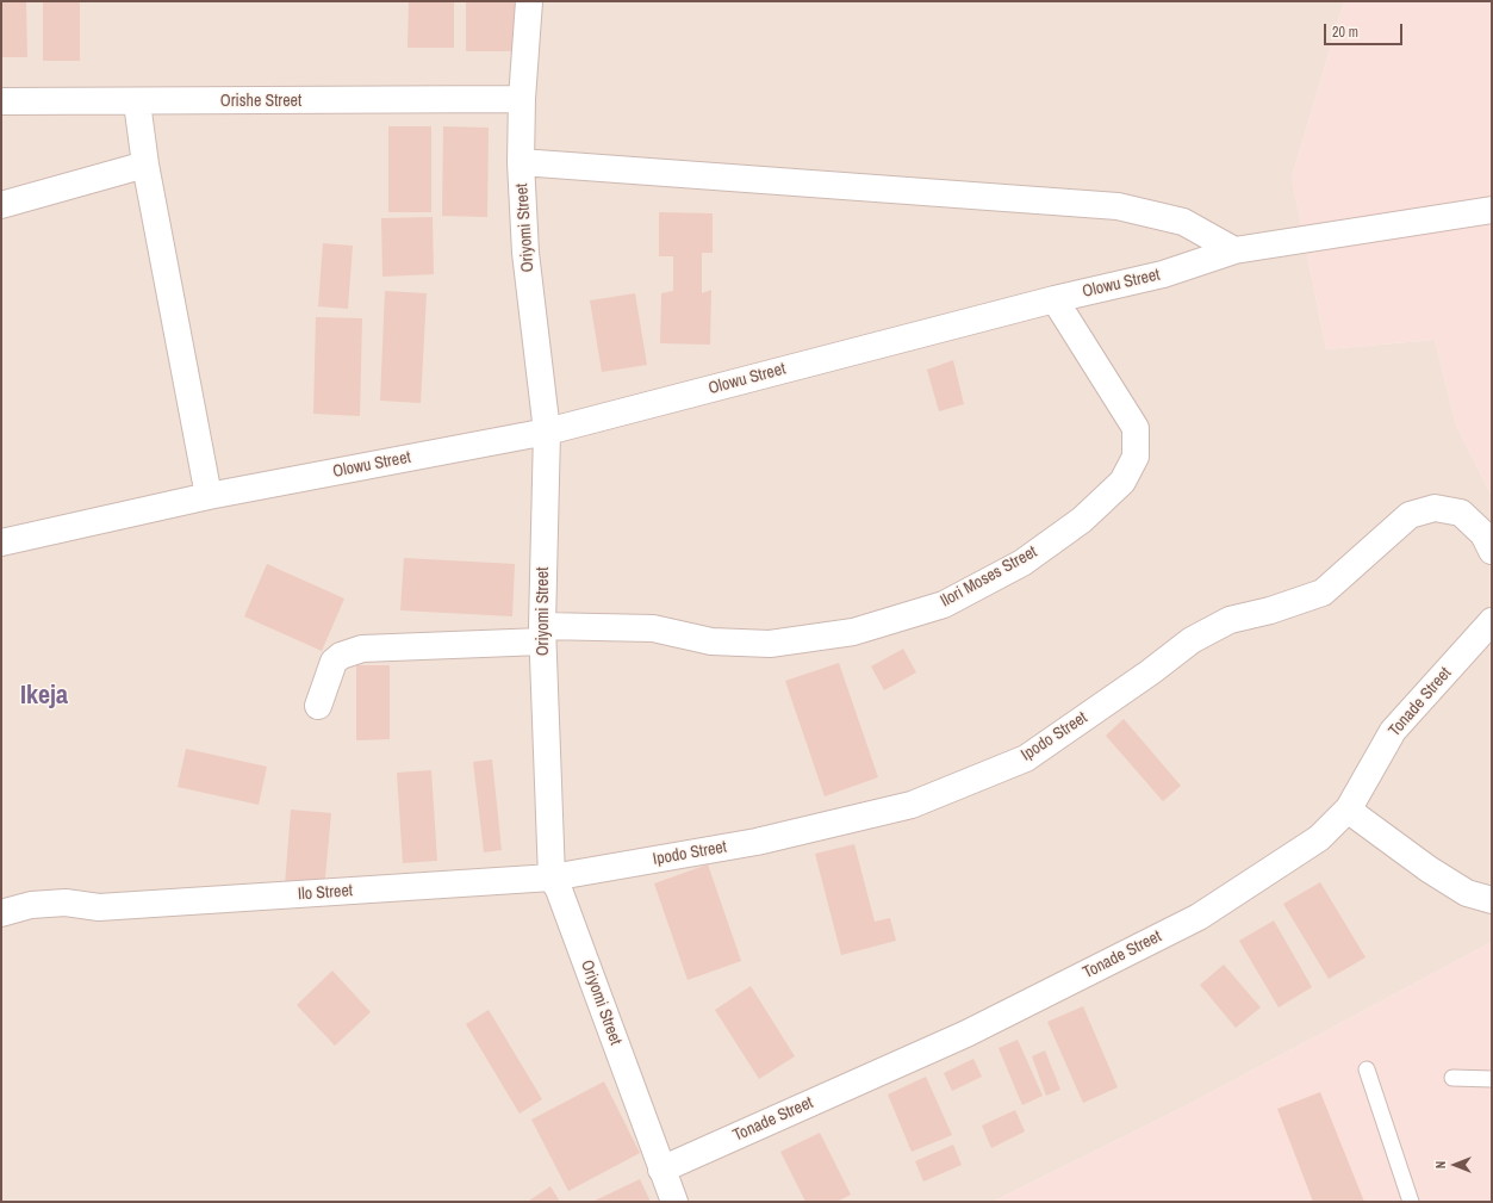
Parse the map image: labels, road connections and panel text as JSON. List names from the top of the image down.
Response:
{
  "streets": {
    "street": [
      "Orishe Street",
      "Oriyomi Street",
      "Olowu Street",
      "Ilori Moses Street",
      "Tonade Street",
      "Ipodo Street",
      "Ilo Street"
    ]
  },
  "crossings": [
    ["Orishe Street", "Oriyomi Street"],
    ["Oriyomi Street", "Olowu Street"],
    ["Oriyomi Street", "Ilori Moses Street"],
    ["Oriyomi Street", "Tonade Street"],
    ["Oriyomi Street", "Ipodo Street"],
    ["Oriyomi Street", "Ilo Street"],
    ["Olowu Street", "Ilori Moses Street"],
    ["Ipodo Street", "Ilo Street"]
  ],
  "districts": ["Ikeja"],
  "scale_bar": "20 m",
  "north": "left"
}
